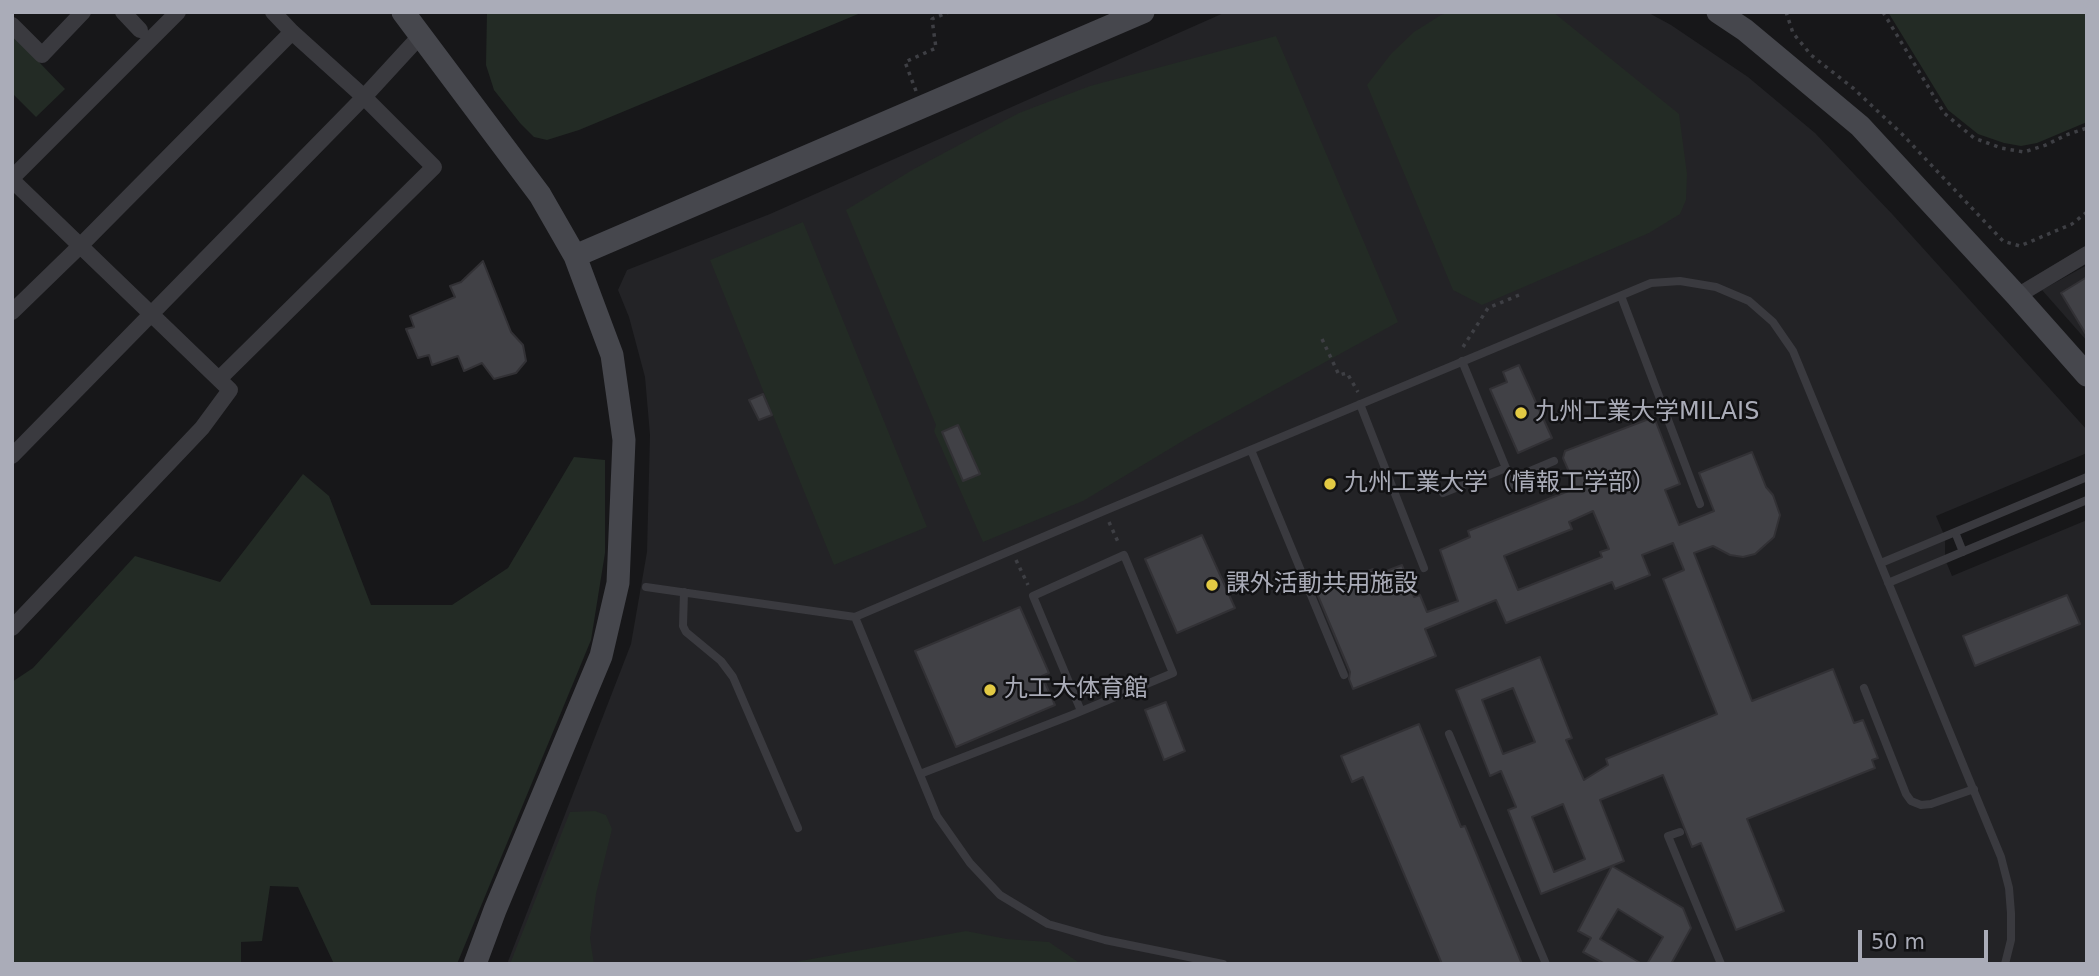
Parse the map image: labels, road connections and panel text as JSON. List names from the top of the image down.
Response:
{
  "places": [
    "九州工業大学MILAIS",
    "九州工業大学（情報工学部）",
    "課外活動共用施設",
    "九工大体育館"
  ],
  "scale_bar": "50 m"
}
